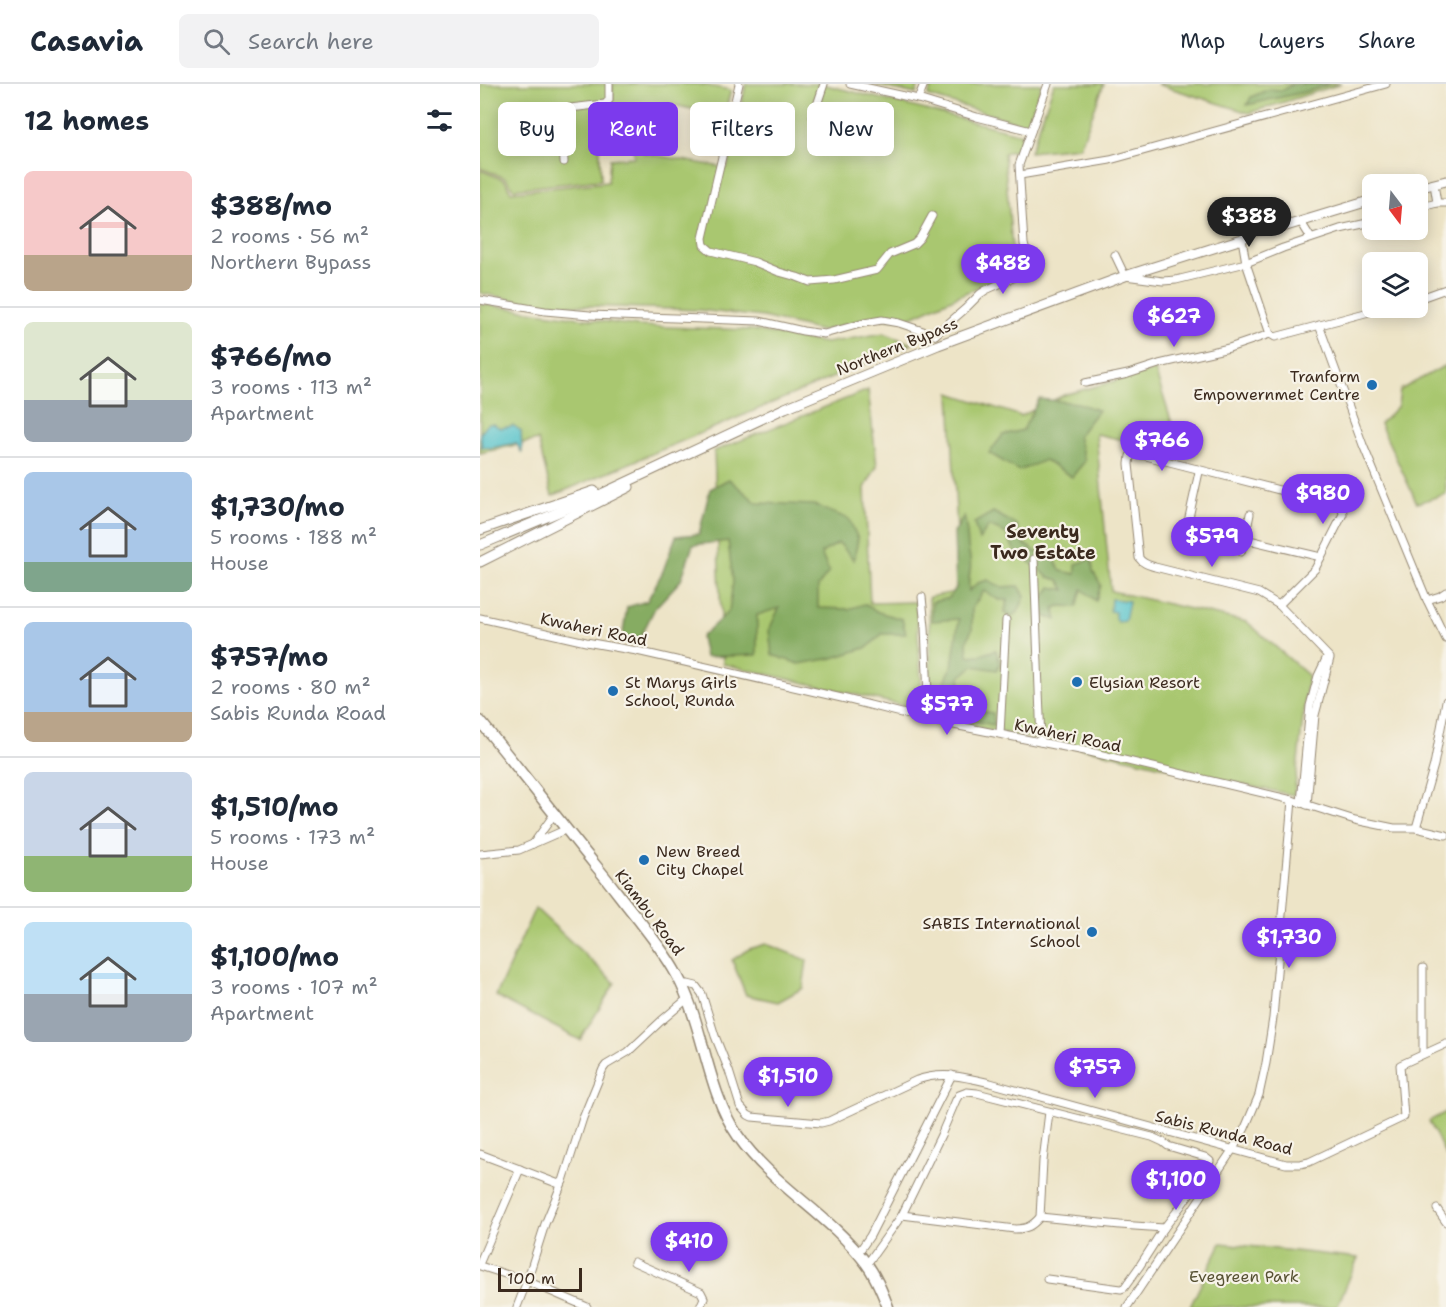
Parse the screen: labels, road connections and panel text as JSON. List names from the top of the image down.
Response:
{
  "streets": {
    "highway": ["Kiambu Road"],
    "main road": ["Northern Bypass"],
    "street": ["Kwaheri Road", "Sabis Runda Road"]
  },
  "crossings": [
    ["Kiambu Road", "Sabis Runda Road"]
  ],
  "districts": ["Seventy Two Estate"],
  "parks": ["Evegreen Park"],
  "places": [
    "Tranform Empowernmet Centre",
    "Elysian Resort",
    "St Marys Girls School, Runda",
    "New Breed City Chapel",
    "SABIS International School"
  ],
  "scale_bar": "100 m",
  "north": "bottom",
  "page": {
    "header": "Casavia",
    "search": "Search here",
    "nav": ["Map", "Layers", "Share"],
    "heading": "12 homes",
    "chip": [
      "Buy",
      "Rent",
      "Filters",
      "New"
    ],
    "list": [
      {
        "name": "$388/mo",
        "note": "2 rooms · 56 m² · Northern Bypass"
      },
      {
        "name": "$766/mo",
        "note": "3 rooms · 113 m² · Apartment"
      },
      {
        "name": "$1,730/mo",
        "note": "5 rooms · 188 m² · House"
      },
      {
        "name": "$757/mo",
        "note": "2 rooms · 80 m² · Sabis Runda Road"
      },
      {
        "name": "$1,510/mo",
        "note": "5 rooms · 173 m² · House"
      },
      {
        "name": "$1,100/mo",
        "note": "3 rooms · 107 m² · Apartment"
      }
    ],
    "price": [
      "$388",
      "$488",
      "$627",
      "$766",
      "$980",
      "$579",
      "$577",
      "$1,730",
      "$757",
      "$1,510",
      "$1,100",
      "$410"
    ],
    "scale": "100 m"
  }
}
